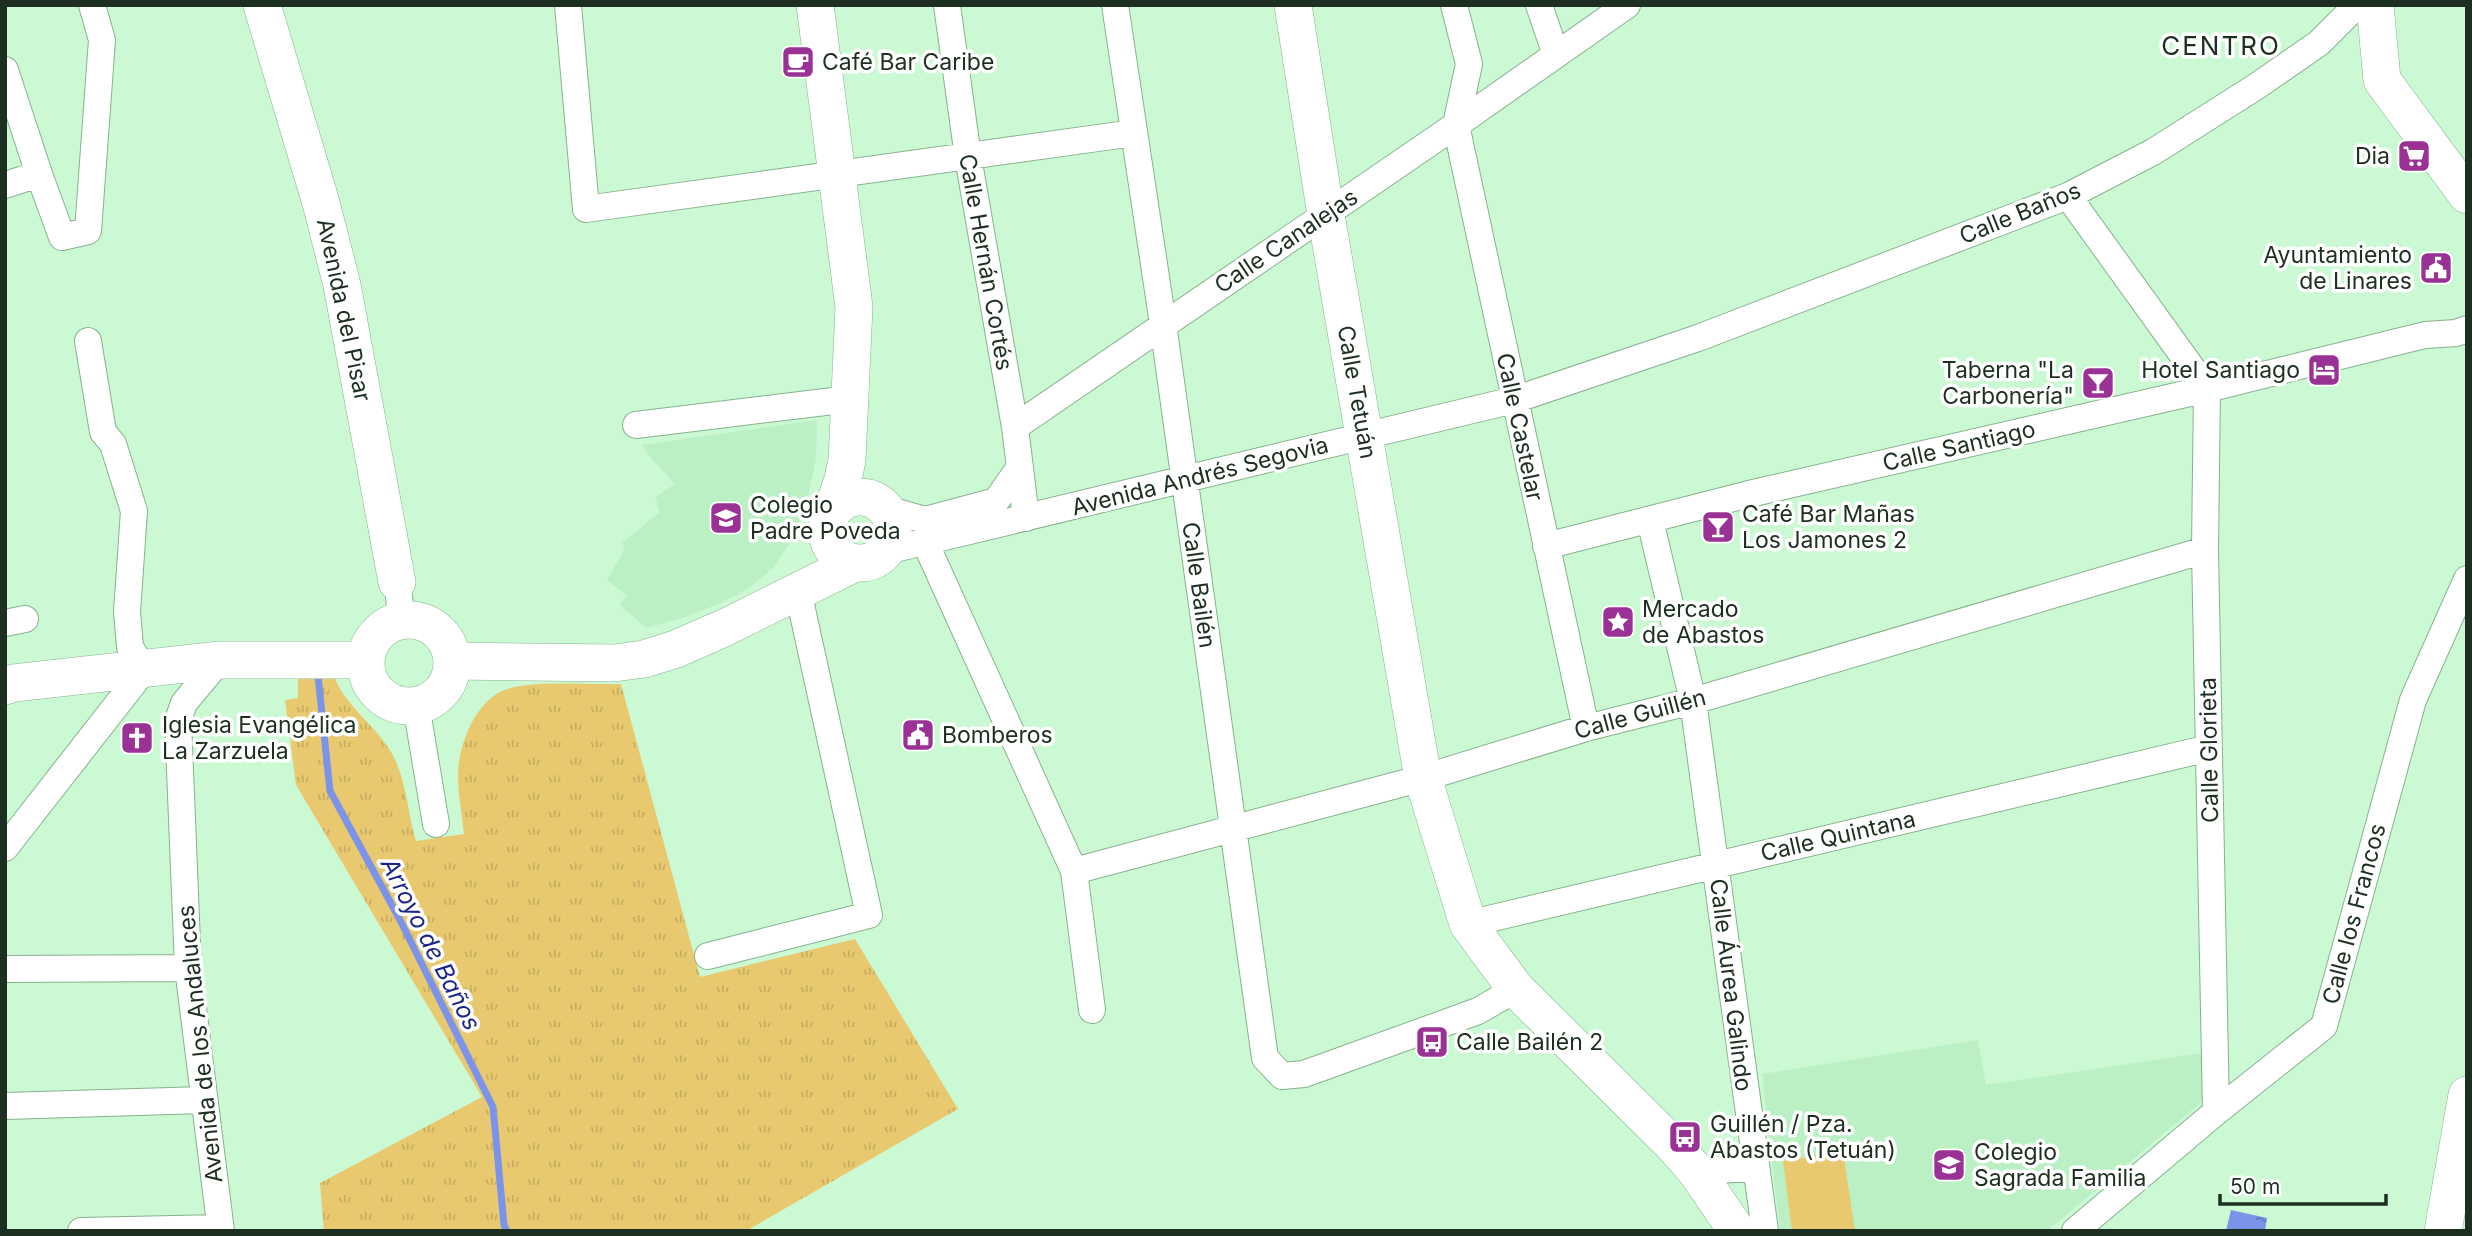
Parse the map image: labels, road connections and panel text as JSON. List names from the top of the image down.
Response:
{
  "streets": {
    "street": [
      "Calle Baños",
      "Calle Canalejas",
      "Calle Hernán Cortés",
      "Avenida del Pisar",
      "Calle Tetuán",
      "Calle Castelar",
      "Calle Santiago",
      "Avenida Andrés Segovia",
      "Calle Bailén",
      "Calle Guillén",
      "Calle Glorieta",
      "Calle Quintana",
      "Calle los Francos",
      "Calle Áurea Galindo",
      "Avenida de los Andaluces"
    ]
  },
  "crossings": [
    ["Calle Baños", "Calle Castelar"],
    ["Calle Baños", "Avenida Andrés Segovia"],
    ["Calle Canalejas", "Calle Hernán Cortés"],
    ["Calle Canalejas", "Calle Tetuán"],
    ["Calle Canalejas", "Calle Castelar"],
    ["Calle Canalejas", "Calle Bailén"],
    ["Calle Hernán Cortés", "Avenida Andrés Segovia"],
    ["Avenida del Pisar", "Avenida Andrés Segovia"],
    ["Calle Tetuán", "Avenida Andrés Segovia"],
    ["Calle Tetuán", "Calle Bailén"],
    ["Calle Tetuán", "Calle Guillén"],
    ["Calle Tetuán", "Calle Quintana"],
    ["Calle Castelar", "Calle Santiago"],
    ["Calle Castelar", "Avenida Andrés Segovia"],
    ["Calle Castelar", "Calle Guillén"],
    ["Calle Santiago", "Calle Glorieta"],
    ["Calle Santiago", "Calle Áurea Galindo"],
    ["Avenida Andrés Segovia", "Calle Bailén"],
    ["Calle Bailén", "Calle Guillén"],
    ["Calle Guillén", "Calle Glorieta"],
    ["Calle Guillén", "Calle Áurea Galindo"],
    ["Calle Glorieta", "Calle Quintana"],
    ["Calle Glorieta", "Calle los Francos"],
    ["Calle Quintana", "Calle Áurea Galindo"]
  ],
  "districts": ["CENTRO"],
  "water": ["Arroyo de Baños"],
  "places": {
    "cafe": ["Café Bar Caribe"],
    "supermarket": ["Dia"],
    "public building": ["Ayuntamiento de Linares", "Bomberos"],
    "hotel": ["Hotel Santiago"],
    "bar": ["Taberna \"La Carbonería\"", "Café Bar Mañas Los Jamones 2"],
    "school or university": ["Colegio Padre Poveda", "Colegio Sagrada Familia"],
    "place": ["Mercado de Abastos"],
    "church": ["Iglesia Evangélica La Zarzuela"],
    "bus stop": ["Calle Bailén 2", "Guillén / Pza. Abastos (Tetuán)"]
  },
  "scale_bar": "50 m"
}
